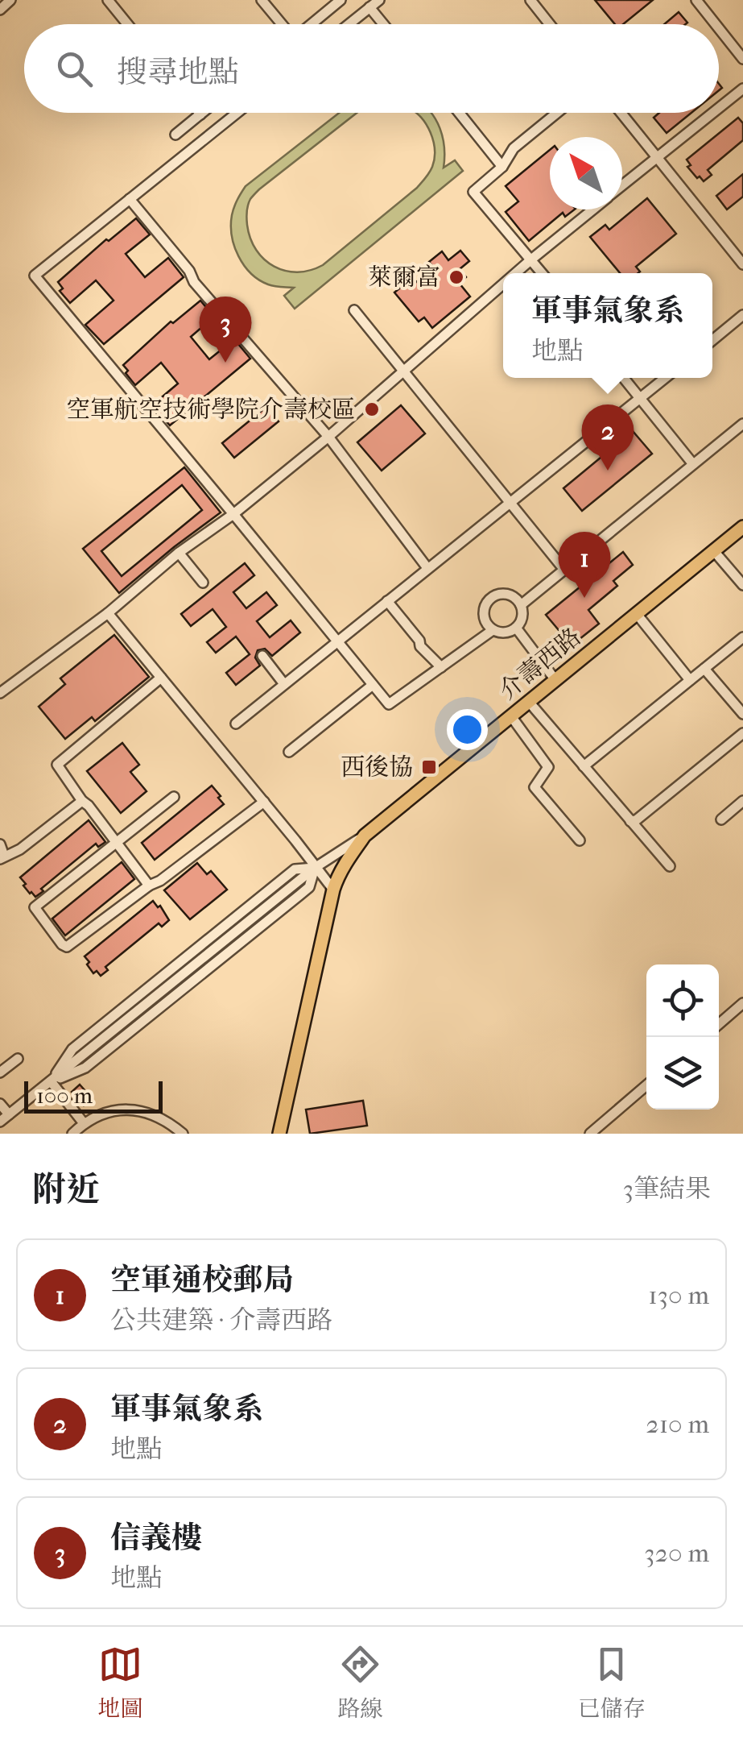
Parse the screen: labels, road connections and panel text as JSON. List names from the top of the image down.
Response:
{
  "streets": {
    "main road": ["介壽西路"]
  },
  "places": {
    "other": ["萊爾富", "空軍航空技術學院介壽校區"],
    "transit": ["西後協"]
  },
  "scale_bar": "100 m",
  "north": "top left",
  "page": {
    "search": "搜尋地點",
    "popup": ["軍事氣象系", "地點"],
    "pins": ["3", "2", "1"],
    "scale": "100 m",
    "heading": ["附近", "3筆結果"],
    "list": [
      {
        "mark": "1",
        "name": "空軍通校郵局",
        "note": "公共建築 · 介壽西路",
        "value": "130 m"
      },
      {
        "mark": "2",
        "name": "軍事氣象系",
        "note": "地點",
        "value": "210 m"
      },
      {
        "mark": "3",
        "name": "信義樓",
        "note": "地點",
        "value": "320 m"
      }
    ],
    "nav": ["地圖", "路線", "已儲存"]
  }
}
